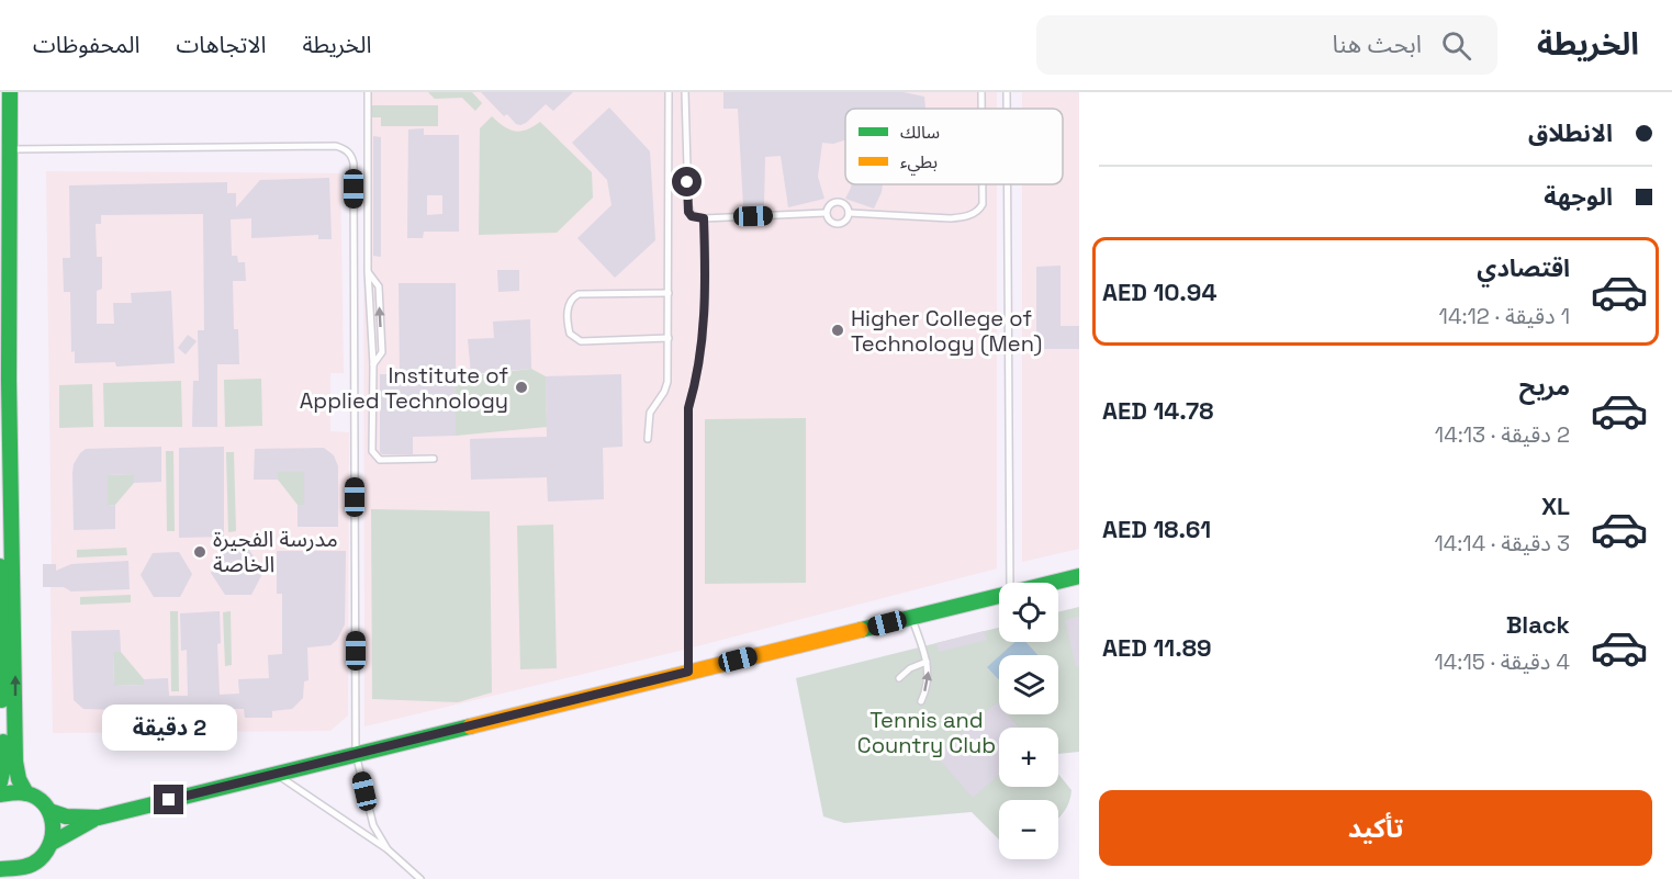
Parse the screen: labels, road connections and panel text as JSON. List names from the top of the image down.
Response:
{
  "parks": ["Tennis and Country Club"],
  "places": ["Higher College of Technology (Men)", "Institute of Applied Technology", "مدرسة الفجيرة الخاصة"],
  "legend": ["سالك", "بطيء"],
  "page": {
    "header": "الخريطة",
    "search": "ابحث هنا",
    "nav": ["الخريطة", "الاتجاهات", "المحفوظات"],
    "banner": ["الانطلاق", "الوجهة"],
    "list": [
      {
        "name": "اقتصادي",
        "note": "1 دقيقة · 14:12",
        "value": "AED 10.94"
      },
      {
        "name": "مريح",
        "note": "2 دقيقة · 14:13",
        "value": "AED 14.78"
      },
      {
        "name": "XL",
        "note": "3 دقيقة · 14:14",
        "value": "AED 18.61"
      },
      {
        "name": "Black",
        "note": "4 دقيقة · 14:15",
        "value": "AED 11.89"
      }
    ],
    "map_buttons": ["+", "−"],
    "bubble": "2 دقيقة",
    "buttons": "تأكيد"
  }
}
